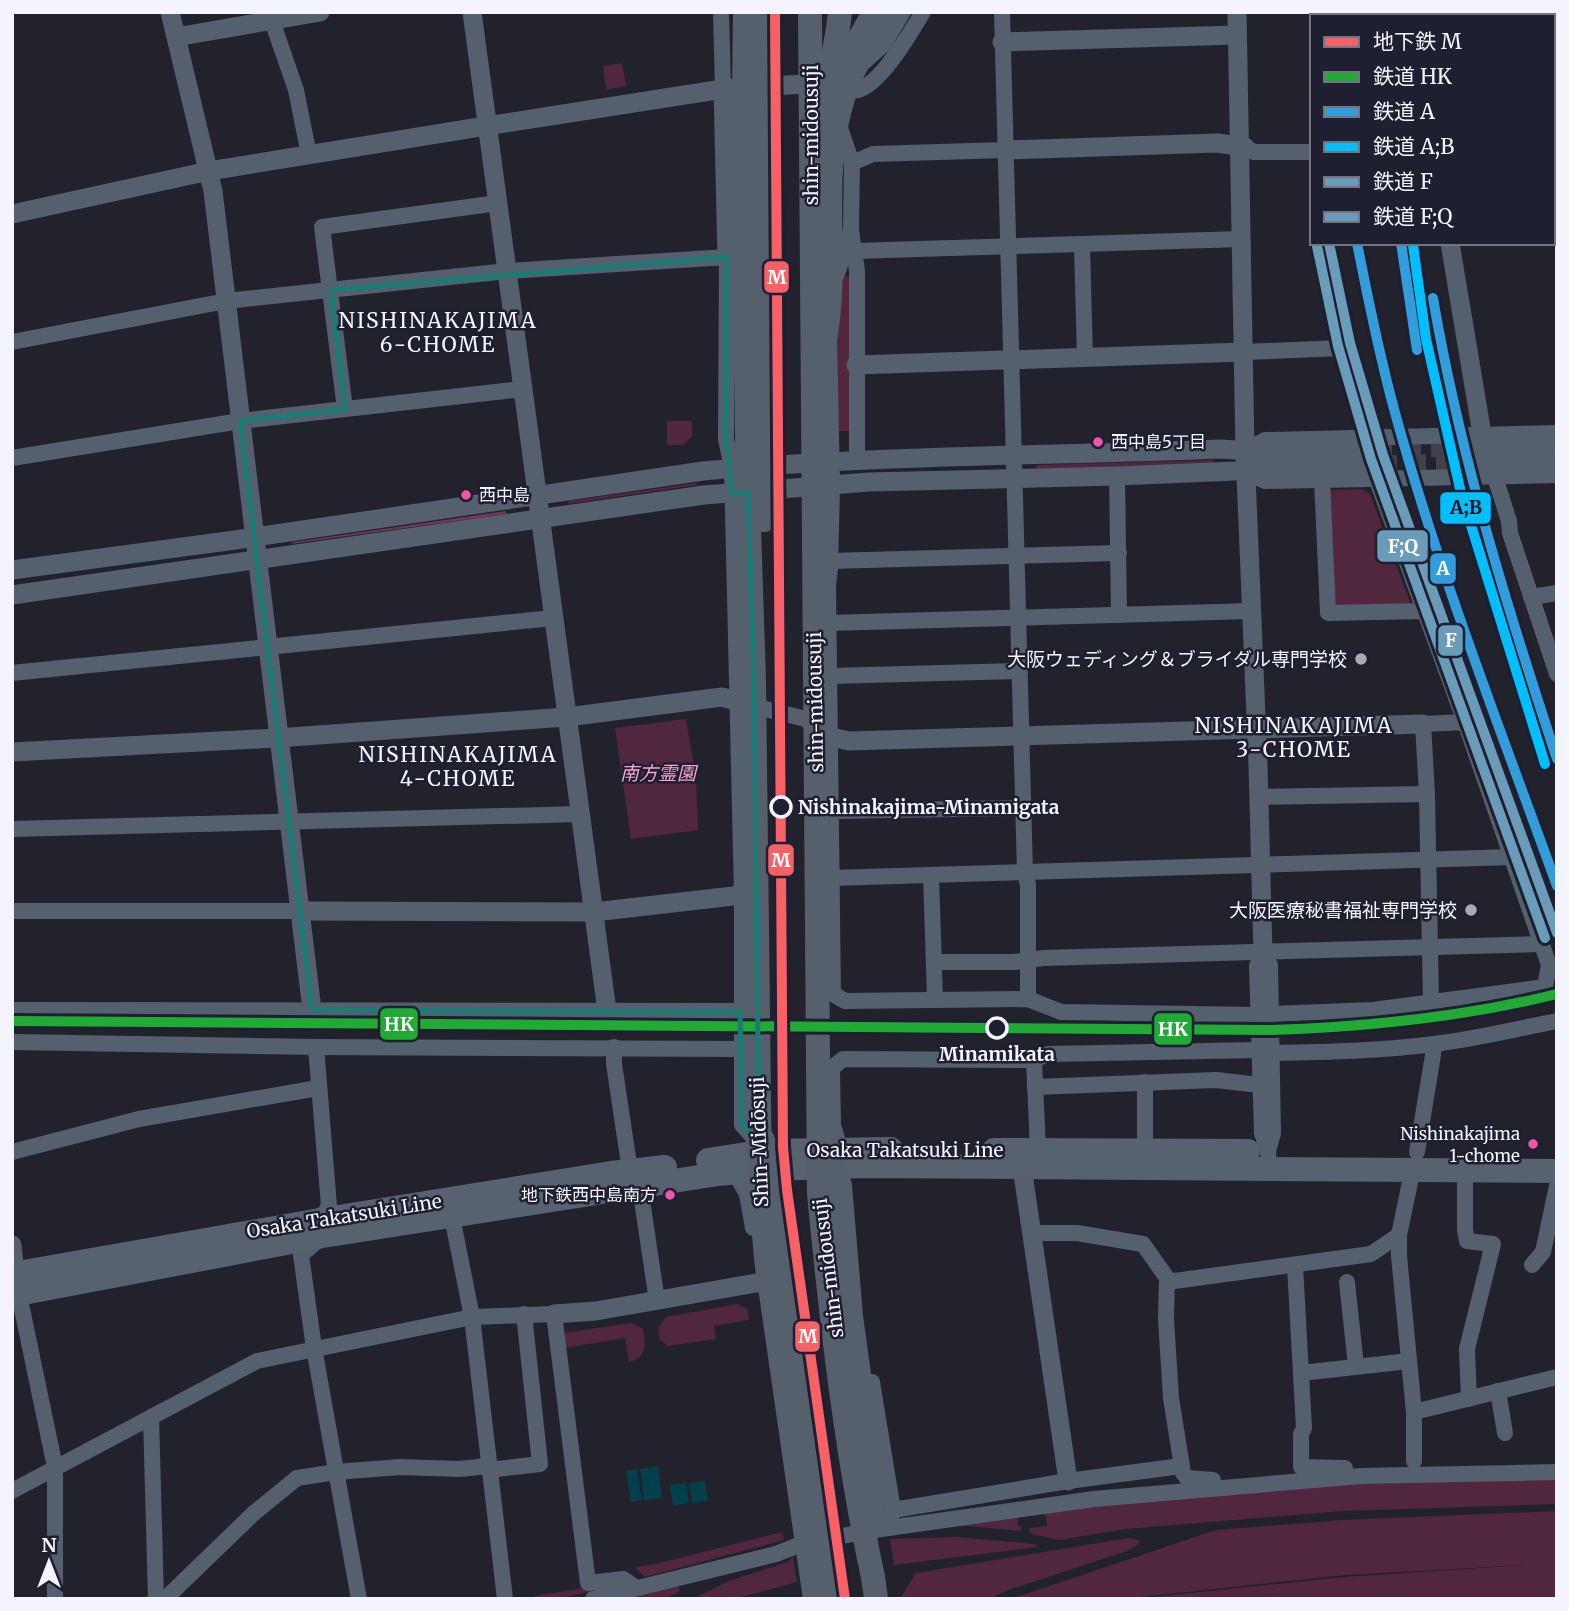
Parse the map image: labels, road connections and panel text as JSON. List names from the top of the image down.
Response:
{
  "streets": {
    "highway": ["shin-midousuji", "Shin-Midōsuji"],
    "main road": ["Osaka Takatsuki Line"]
  },
  "districts": ["NISHINAKAJIMA 6-CHOME", "NISHINAKAJIMA 3-CHOME", "NISHINAKAJIMA 4-CHOME"],
  "parks": ["南方霊園"],
  "places": [
    "西中島5丁目",
    "西中島",
    "大阪ウェディング＆ブライダル専門学校",
    "Nishinakajima-Minamigata",
    "大阪医療秘書福祉専門学校",
    "Minamikata",
    "Nishinakajima 1-chome",
    "地下鉄西中島南方"
  ],
  "lines": [
    "metro line M",
    "rail line A",
    "rail line A;B",
    "rail line F",
    "rail line F;Q",
    "rail line HK"
  ],
  "legend": [
    "地下鉄 M",
    "鉄道 HK",
    "鉄道 A",
    "鉄道 A;B",
    "鉄道 F",
    "鉄道 F;Q"
  ],
  "north": "top"
}
